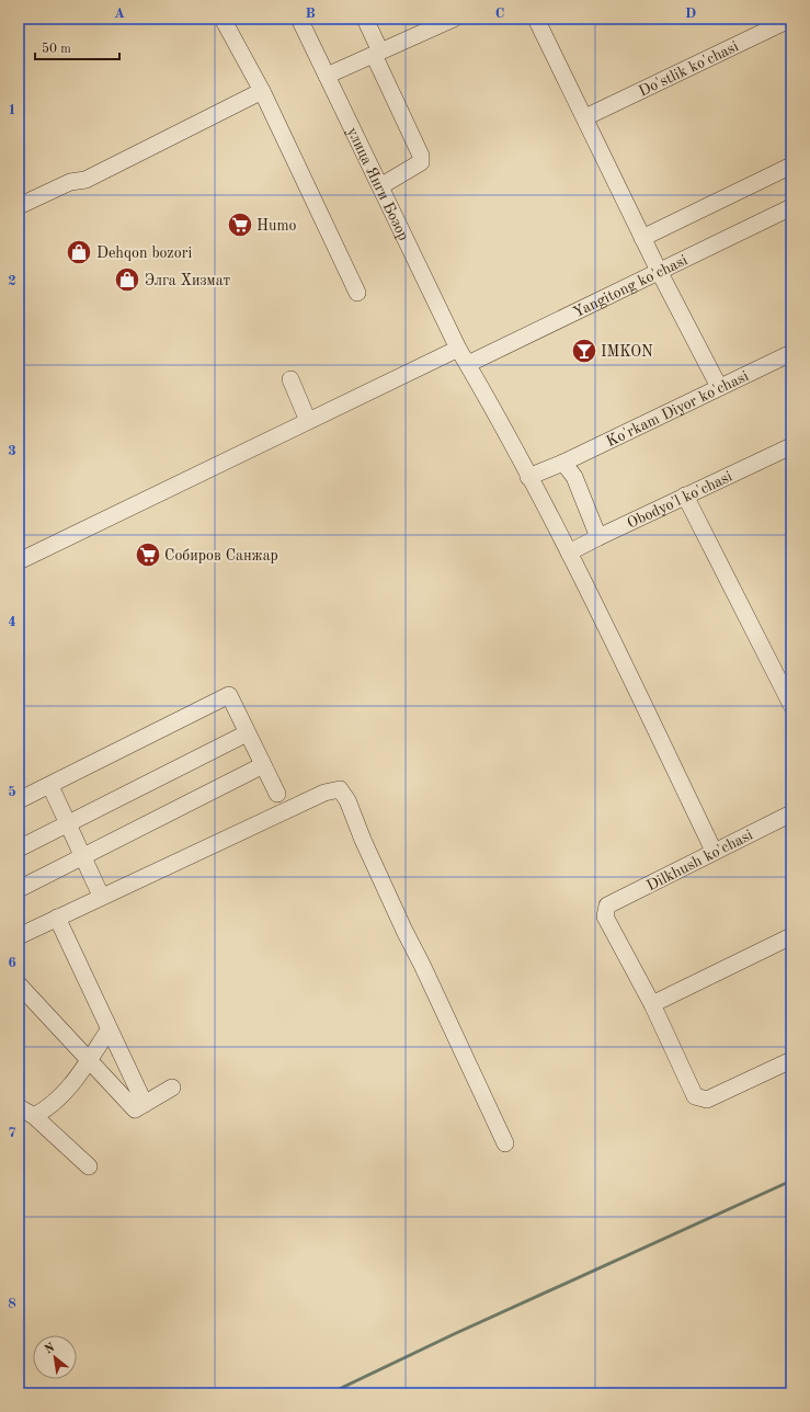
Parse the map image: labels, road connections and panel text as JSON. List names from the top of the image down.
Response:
{
  "streets": {
    "street": [
      "Do'stlik ko'chasi",
      "улица Янги Бозор",
      "Yangitong ko'chasi",
      "Ko'rkam Diyor ko'chasi",
      "Obodyo'l ko'chasi",
      "Dilkhush ko'chasi"
    ]
  },
  "crossings": [
    ["улица Янги Бозор", "Yangitong ko'chasi"],
    ["улица Янги Бозор", "Ko'rkam Diyor ko'chasi"],
    ["улица Янги Бозор", "Obodyo'l ko'chasi"],
    ["улица Янги Бозор", "Dilkhush ko'chasi"]
  ],
  "places": {
    "supermarket": ["Humo", "Собиров Санжар"],
    "shop": ["Dehqon bozori", "Элга Хизмат"],
    "bar": ["IMKON"]
  },
  "scale_bar": "50 m",
  "north": "top left",
  "grid": {
    "columns": [
      "A",
      "B",
      "C",
      "D"
    ],
    "rows": [
      "1",
      "2",
      "3",
      "4",
      "5",
      "6",
      "7",
      "8"
    ]
  }
}
